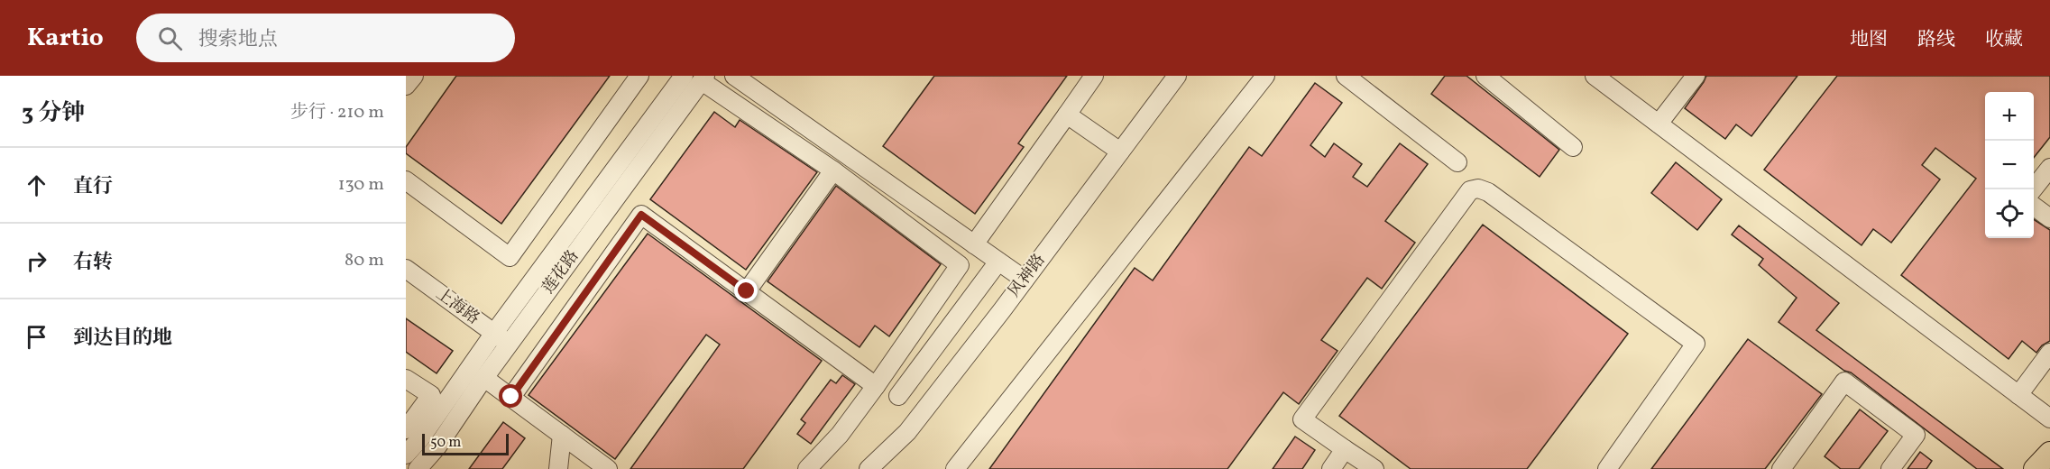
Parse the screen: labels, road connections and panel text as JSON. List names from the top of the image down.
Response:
{
  "streets": {
    "street": ["莲花路", "风神路", "上海路"]
  },
  "crossings": [
    ["莲花路", "上海路"]
  ],
  "scale_bar": "50 m",
  "page": {
    "header": "Kartio",
    "search": "搜索地点",
    "nav": ["地图", "路线", "收藏"],
    "heading": ["3 分钟", "步行 · 210 m"],
    "map_buttons": ["+", "−"],
    "list": [
      ["直行", "130 m"],
      ["右转", "80 m"],
      "到达目的地"
    ],
    "scale": "50 m"
  }
}
